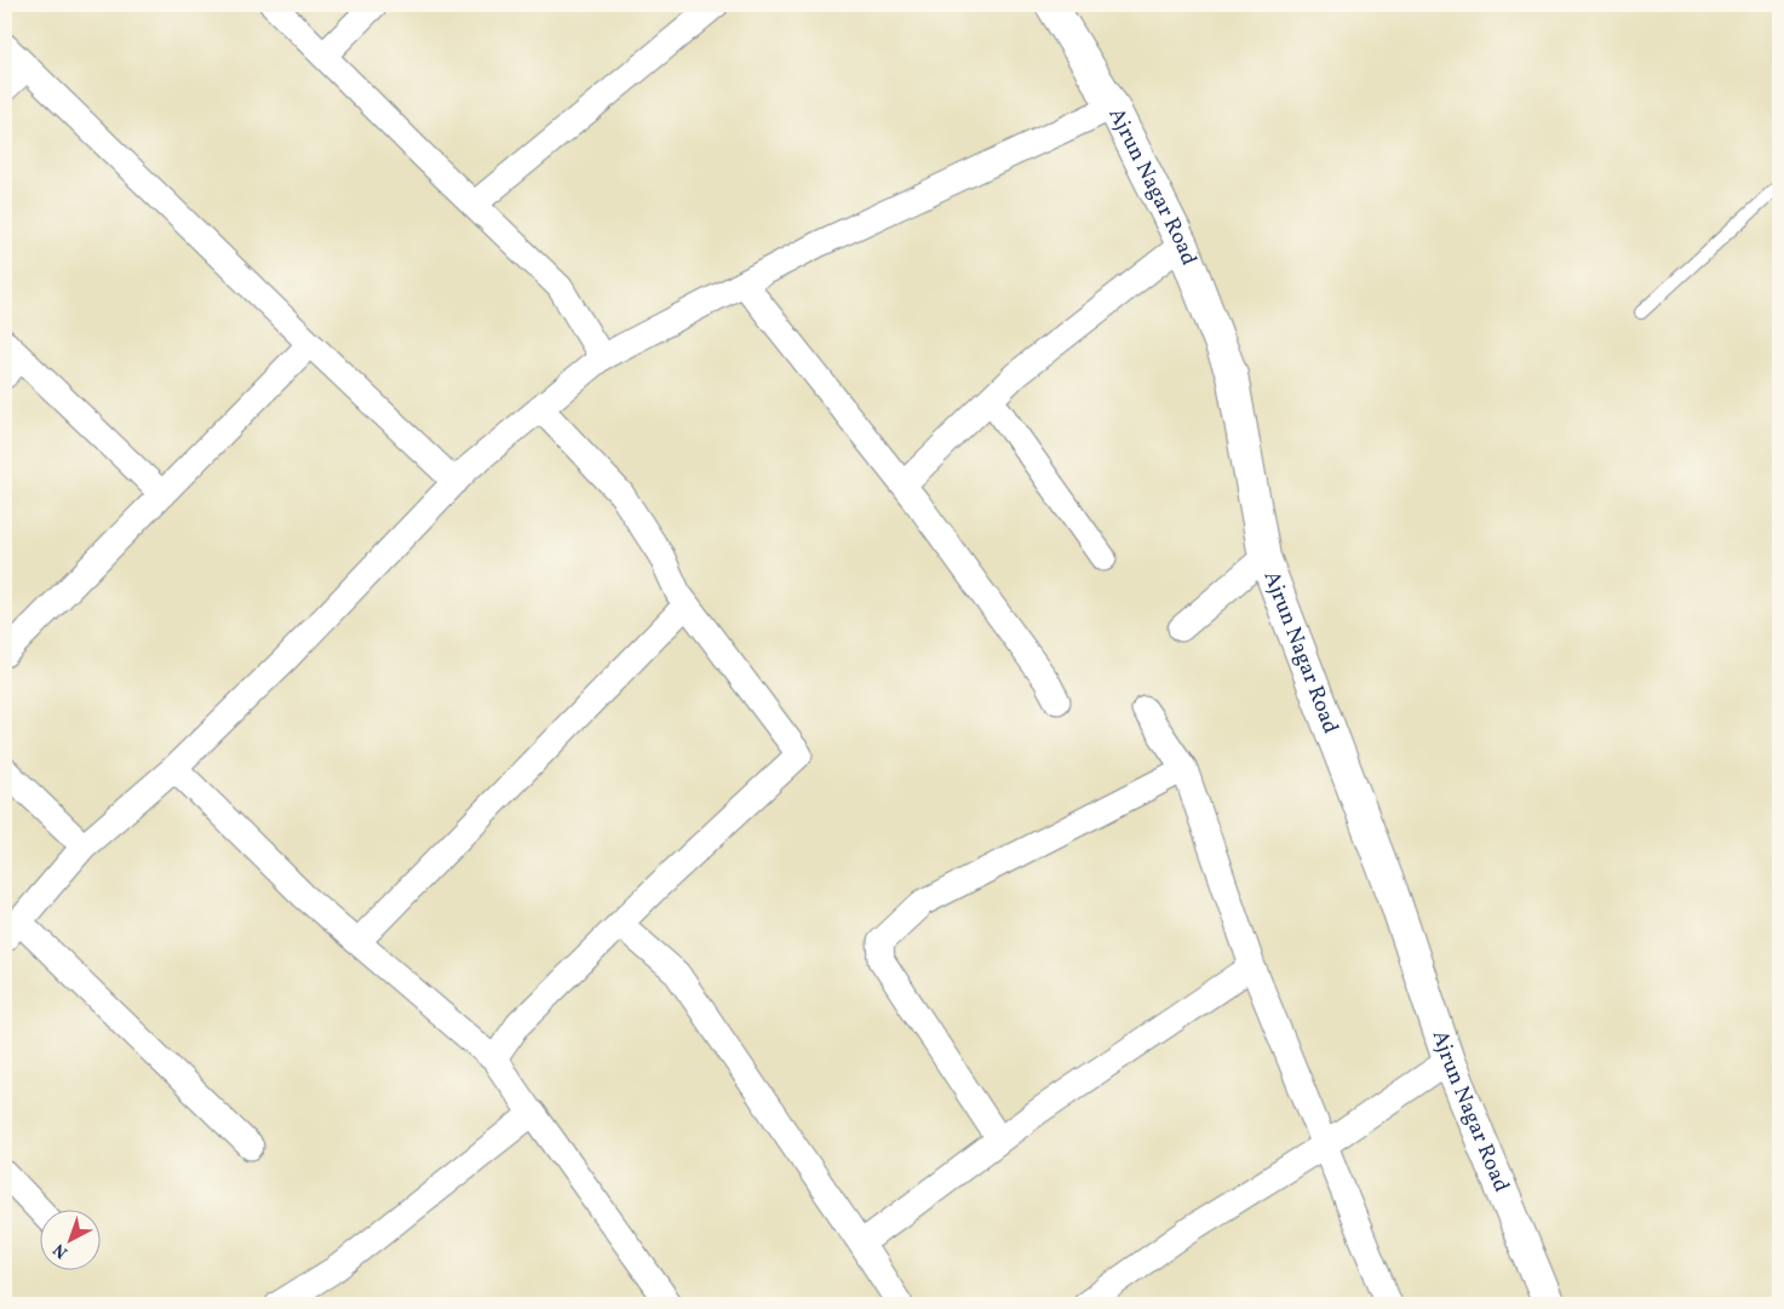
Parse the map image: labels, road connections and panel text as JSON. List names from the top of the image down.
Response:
{
  "streets": {
    "street": ["Ajrun Nagar Road"]
  },
  "north": "bottom left"
}
